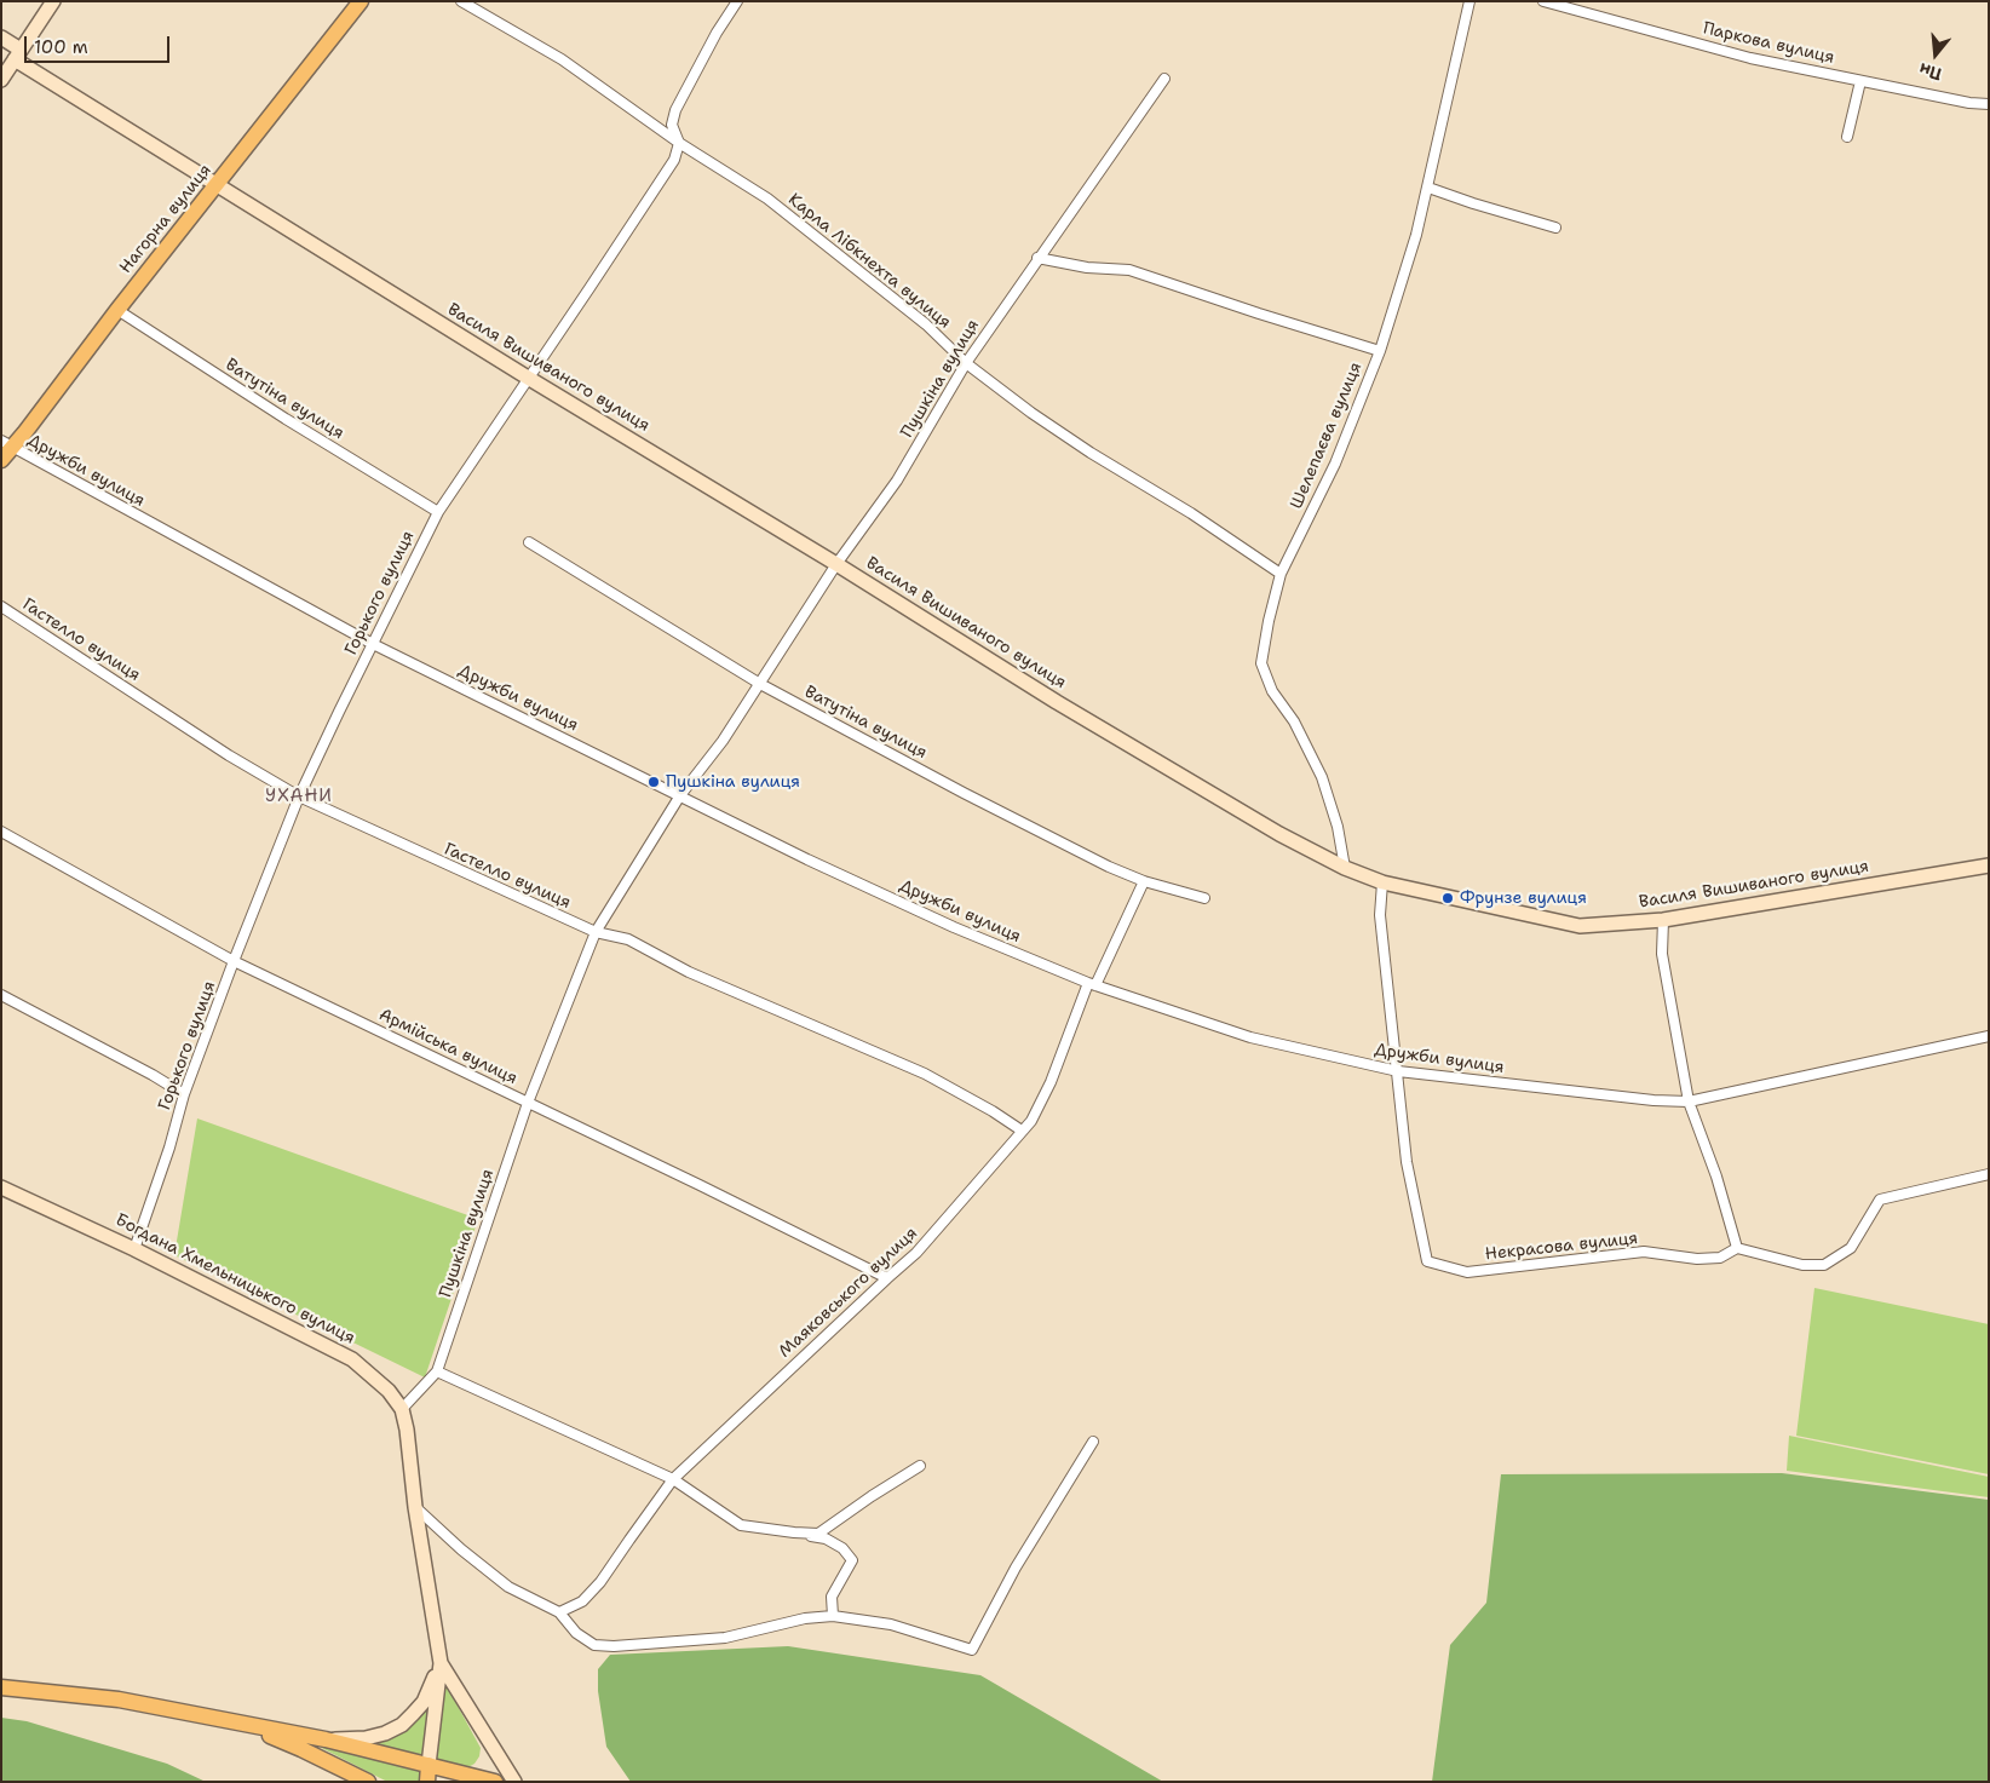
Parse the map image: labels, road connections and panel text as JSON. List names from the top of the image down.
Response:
{
  "streets": {
    "main road": ["Нагорна вулиця"],
    "street": [
      "Паркова вулиця",
      "Карла Лібкнехта вулиця",
      "Василя Вишиваного вулиця",
      "Пушкіна вулиця",
      "Ватутіна вулиця",
      "Шелепаєва вулиця",
      "Дружби вулиця",
      "Горького вулиця",
      "Гастелло вулиця",
      "Армійська вулиця",
      "Некрасова вулиця",
      "Богдана Хмельницького вулиця",
      "Маяковського вулиця"
    ]
  },
  "crossings": [
    ["Нагорна вулиця", "Василя Вишиваного вулиця"],
    ["Нагорна вулиця", "Ватутіна вулиця"],
    ["Нагорна вулиця", "Дружби вулиця"],
    ["Карла Лібкнехта вулиця", "Пушкіна вулиця"],
    ["Карла Лібкнехта вулиця", "Шелепаєва вулиця"],
    ["Карла Лібкнехта вулиця", "Горького вулиця"],
    ["Василя Вишиваного вулиця", "Пушкіна вулиця"],
    ["Василя Вишиваного вулиця", "Шелепаєва вулиця"],
    ["Василя Вишиваного вулиця", "Горького вулиця"],
    ["Пушкіна вулиця", "Ватутіна вулиця"],
    ["Пушкіна вулиця", "Дружби вулиця"],
    ["Пушкіна вулиця", "Гастелло вулиця"],
    ["Пушкіна вулиця", "Армійська вулиця"],
    ["Пушкіна вулиця", "Богдана Хмельницького вулиця"],
    ["Ватутіна вулиця", "Горького вулиця"],
    ["Ватутіна вулиця", "Маяковського вулиця"],
    ["Дружби вулиця", "Горького вулиця"],
    ["Дружби вулиця", "Некрасова вулиця"],
    ["Дружби вулиця", "Маяковського вулиця"],
    ["Горького вулиця", "Гастелло вулиця"],
    ["Горького вулиця", "Армійська вулиця"],
    ["Горького вулиця", "Богдана Хмельницького вулиця"],
    ["Гастелло вулиця", "Маяковського вулиця"],
    ["Армійська вулиця", "Маяковського вулиця"]
  ],
  "districts": ["УХАНИ"],
  "places": ["Пушкіна вулиця", "Фрунзе вулиця"],
  "scale_bar": "100 m",
  "north": "bottom"
}
